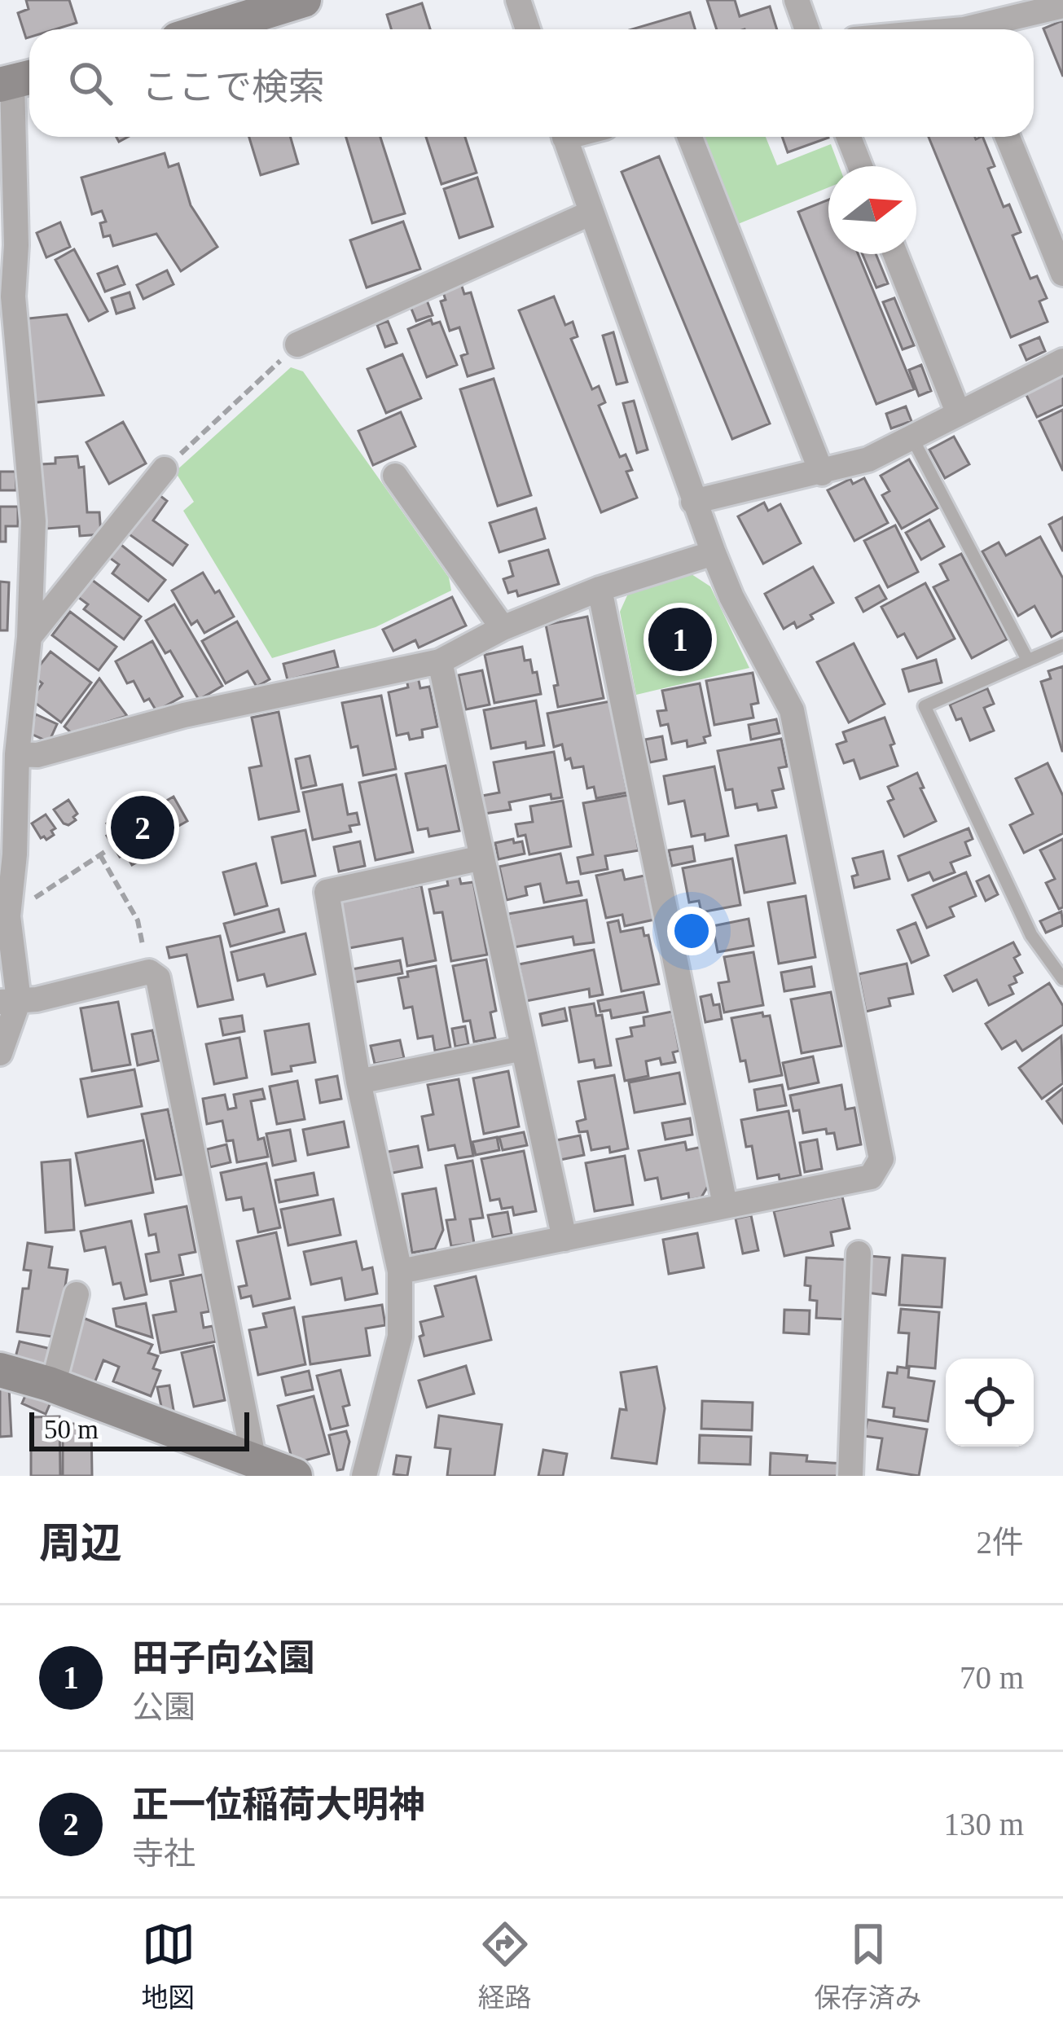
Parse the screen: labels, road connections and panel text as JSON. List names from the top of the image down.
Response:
{
  "scale_bar": "50 m",
  "north": "right",
  "page": {
    "search": "ここで検索",
    "pins": ["1", "2"],
    "scale": "50 m",
    "heading": ["周辺", "2件"],
    "list": [
      {
        "mark": "1",
        "name": "田子向公園",
        "note": "公園",
        "value": "70 m"
      },
      {
        "mark": "2",
        "name": "正一位稲荷大明神",
        "note": "寺社",
        "value": "130 m"
      }
    ],
    "nav": ["地図", "経路", "保存済み"]
  }
}
